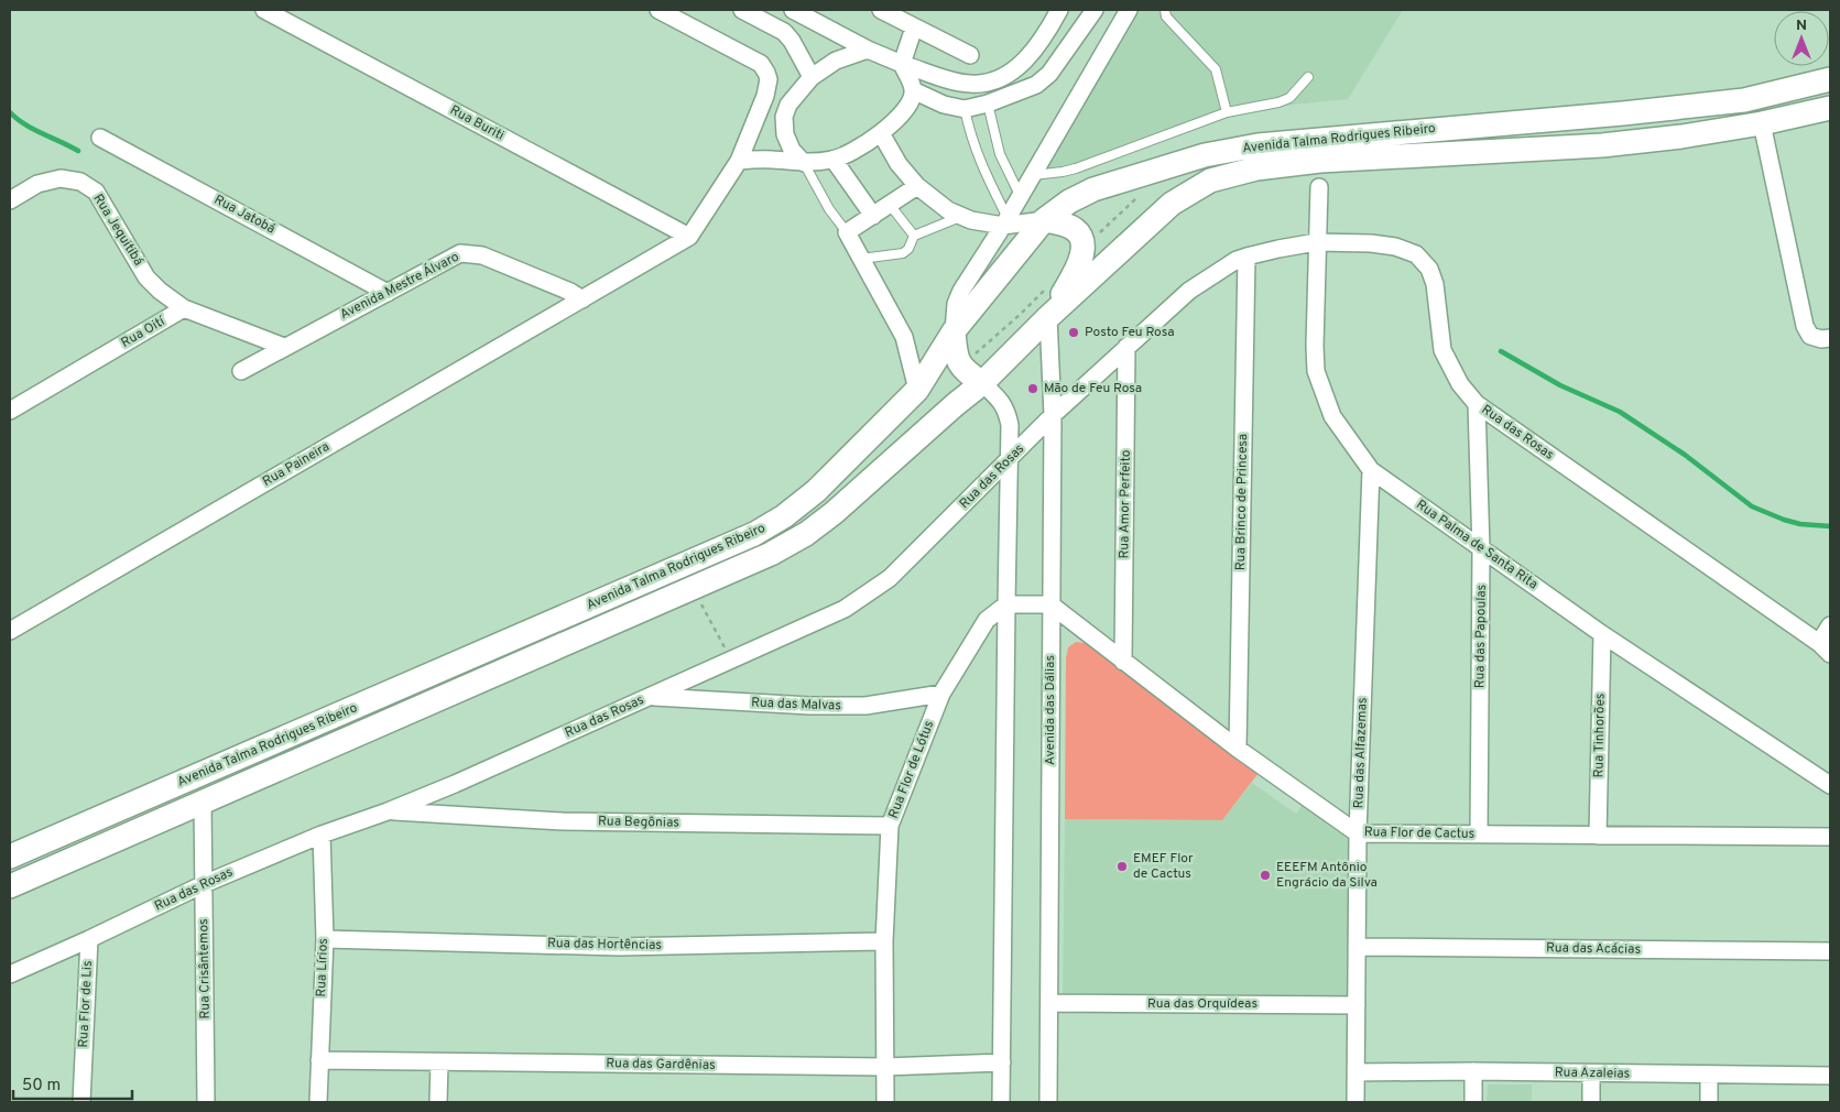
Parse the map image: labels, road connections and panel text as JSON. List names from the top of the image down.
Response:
{
  "streets": {
    "main road": ["Avenida Talma Rodrigues Ribeiro"],
    "street": [
      "Rua Buriti",
      "Rua Jatobá",
      "Rua Jequitibá",
      "Avenida Mestre Álvaro",
      "Rua Oití",
      "Rua das Rosas",
      "Rua Paineira",
      "Rua Brinco de Princesa",
      "Rua Amor Perfeito",
      "Rua Palma de Santa Rita",
      "Rua das Papoulas",
      "Rua das Malvas",
      "Avenida das Dálias",
      "Rua Tinhorões",
      "Rua das Alfazemas",
      "Rua Flor de Lótus",
      "Rua Begônias",
      "Rua Flor de Cactus",
      "Rua das Hortências",
      "Rua das Acácias",
      "Rua Lírios",
      "Rua Crisântemos",
      "Rua Flor de Lis",
      "Rua das Orquídeas",
      "Rua das Gardênias",
      "Rua Azaleias"
    ]
  },
  "crossings": [
    ["Avenida Talma Rodrigues Ribeiro", "Avenida das Dálias"],
    ["Avenida Talma Rodrigues Ribeiro", "Rua Crisântemos"],
    ["Rua Jatobá", "Avenida Mestre Álvaro"],
    ["Rua Jequitibá", "Rua Oití"],
    ["Avenida Mestre Álvaro", "Rua Paineira"],
    ["Rua das Rosas", "Rua Brinco de Princesa"],
    ["Rua das Rosas", "Rua Amor Perfeito"],
    ["Rua das Rosas", "Rua Palma de Santa Rita"],
    ["Rua das Rosas", "Rua das Papoulas"],
    ["Rua das Rosas", "Rua das Malvas"],
    ["Rua das Rosas", "Avenida das Dálias"],
    ["Rua das Rosas", "Rua Begônias"],
    ["Rua das Rosas", "Rua Lírios"],
    ["Rua das Rosas", "Rua Crisântemos"],
    ["Rua das Rosas", "Rua Flor de Lis"],
    ["Rua Brinco de Princesa", "Rua Flor de Cactus"],
    ["Rua Amor Perfeito", "Rua Flor de Cactus"],
    ["Rua Palma de Santa Rita", "Rua das Papoulas"],
    ["Rua Palma de Santa Rita", "Rua Tinhorões"],
    ["Rua Palma de Santa Rita", "Rua das Alfazemas"],
    ["Rua das Papoulas", "Rua Flor de Cactus"],
    ["Rua das Malvas", "Rua Flor de Lótus"],
    ["Avenida das Dálias", "Rua Flor de Cactus"],
    ["Avenida das Dálias", "Rua das Orquídeas"],
    ["Rua Tinhorões", "Rua Flor de Cactus"],
    ["Rua das Alfazemas", "Rua Flor de Cactus"],
    ["Rua das Alfazemas", "Rua das Acácias"],
    ["Rua das Alfazemas", "Rua das Orquídeas"],
    ["Rua das Alfazemas", "Rua Azaleias"],
    ["Rua Flor de Lótus", "Rua Begônias"],
    ["Rua Flor de Lótus", "Rua das Hortências"],
    ["Rua Flor de Lótus", "Rua das Gardênias"],
    ["Rua das Hortências", "Rua Lírios"],
    ["Rua Lírios", "Rua das Gardênias"]
  ],
  "places": [
    "Posto Feu Rosa",
    "Mão de Feu Rosa",
    "EMEF Flor de Cactus",
    "EEEFM Antônio Engrácio da Silva"
  ],
  "scale_bar": "50 m",
  "north": "top"
}
